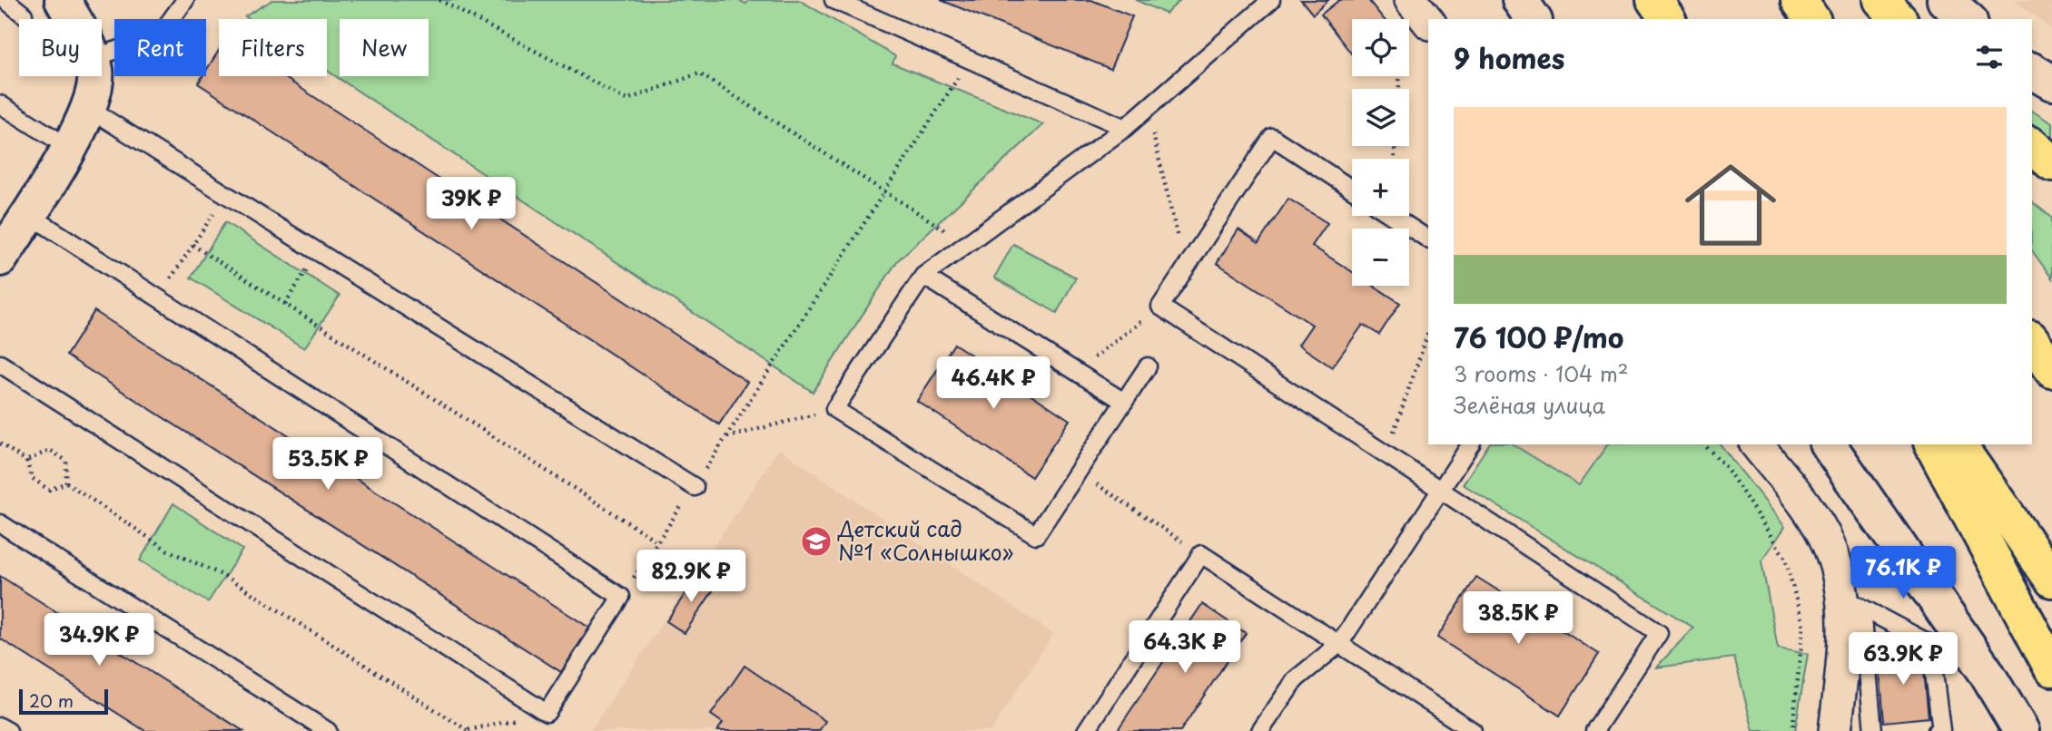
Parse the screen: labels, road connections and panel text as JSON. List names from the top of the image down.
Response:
{
  "places": {
    "school or university": ["Детский сад №1 «Солнышко»"]
  },
  "scale_bar": "20 m",
  "page": {
    "map_buttons": ["+", "−"],
    "chip": [
      "Buy",
      "Rent",
      "Filters",
      "New"
    ],
    "heading": "9 homes",
    "list": [
      {
        "name": "76 100 ₽/mo",
        "note": "3 rooms · 104 m² · Зелёная улица"
      }
    ],
    "price": [
      "39K ₽",
      "46.4K ₽",
      "53.5K ₽",
      "76.1K ₽",
      "82.9K ₽",
      "38.5K ₽",
      "34.9K ₽",
      "64.3K ₽",
      "63.9K ₽"
    ],
    "scale": "20 m"
  }
}
